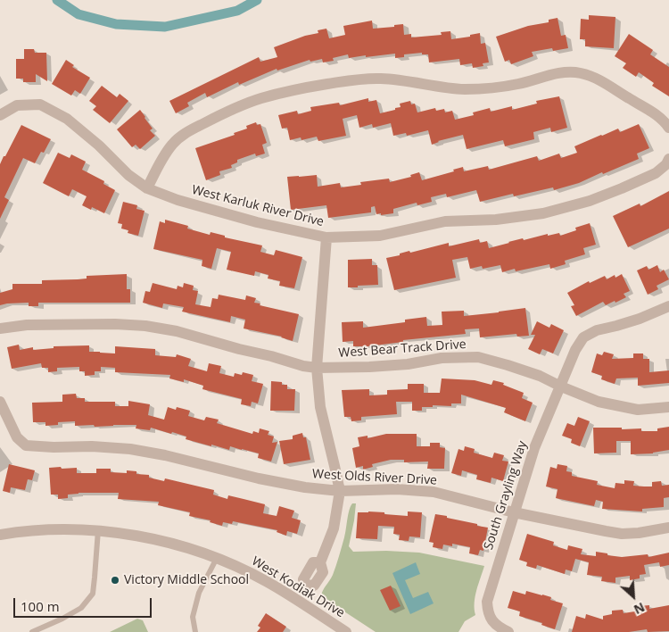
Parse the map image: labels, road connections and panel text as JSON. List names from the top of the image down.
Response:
{
  "streets": {
    "street": [
      "West Karluk River Drive",
      "West Bear Track Drive",
      "West Olds River Drive",
      "South Grayling Way",
      "West Kodiak Drive"
    ]
  },
  "crossings": [
    ["West Bear Track Drive", "South Grayling Way"],
    ["West Olds River Drive", "South Grayling Way"]
  ],
  "places": ["Victory Middle School"],
  "scale_bar": "100 m",
  "north": "bottom right"
}
